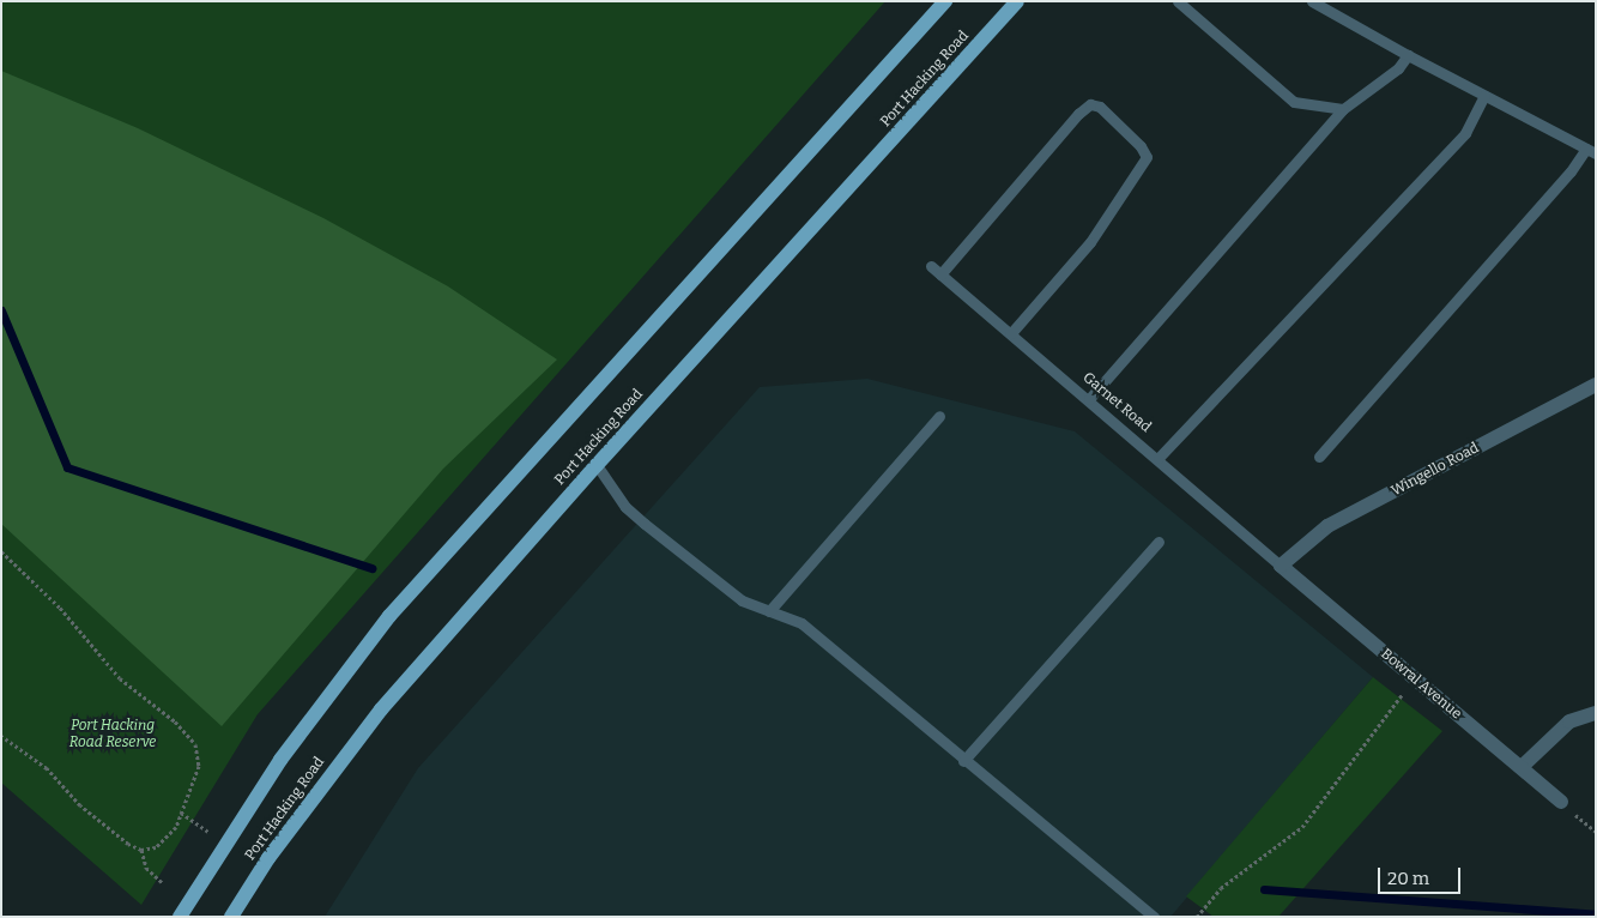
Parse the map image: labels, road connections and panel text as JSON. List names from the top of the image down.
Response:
{
  "streets": {
    "main road": ["Port Hacking Road"],
    "street": ["Wingello Road", "Bowral Avenue"],
    "lane": ["Garnet Road"]
  },
  "crossings": [
    ["Garnet Road", "Wingello Road"],
    ["Garnet Road", "Bowral Avenue"],
    ["Wingello Road", "Bowral Avenue"]
  ],
  "parks": ["Port Hacking Road Reserve"],
  "scale_bar": "20 m"
}
